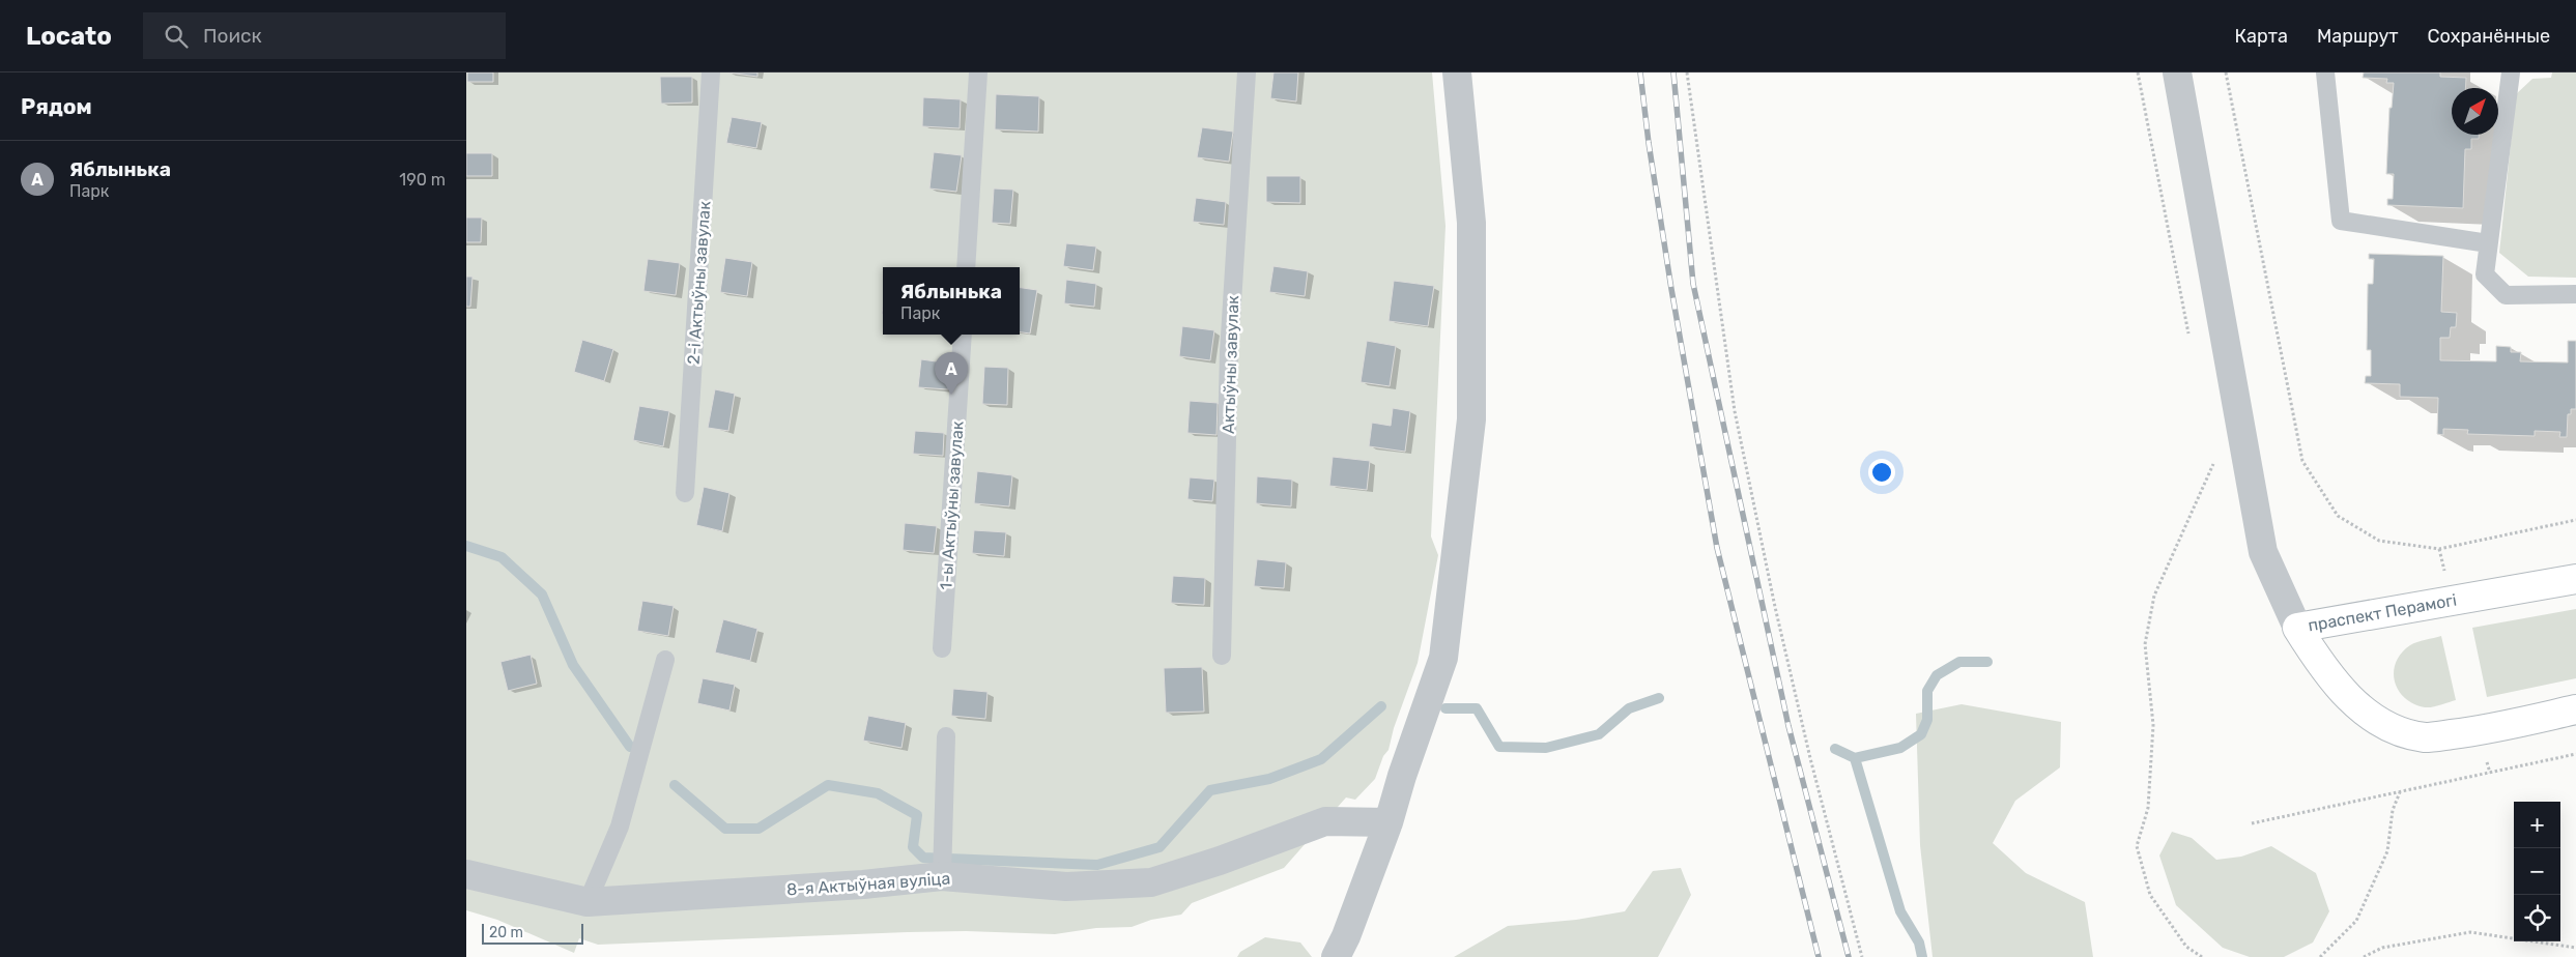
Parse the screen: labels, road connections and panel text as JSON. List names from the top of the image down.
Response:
{
  "streets": {
    "street": ["праспект Перамогі", "8-я Актыўная вуліца"],
    "lane": ["2-і Актыўны завулак", "Актыўны завулак", "1-ы Актыўны завулак"]
  },
  "scale_bar": "20 m",
  "north": "top right",
  "page": {
    "header": "Locato",
    "search": "Поиск",
    "nav": ["Карта", "Маршрут", "Сохранённые"],
    "heading": "Рядом",
    "list": [
      {
        "mark": "A",
        "name": "Яблынька",
        "note": "Парк",
        "value": "190 m"
      }
    ],
    "popup": ["Яблынька", "Парк"],
    "pins": "A",
    "map_buttons": ["+", "−"],
    "scale": "20 m"
  }
}
